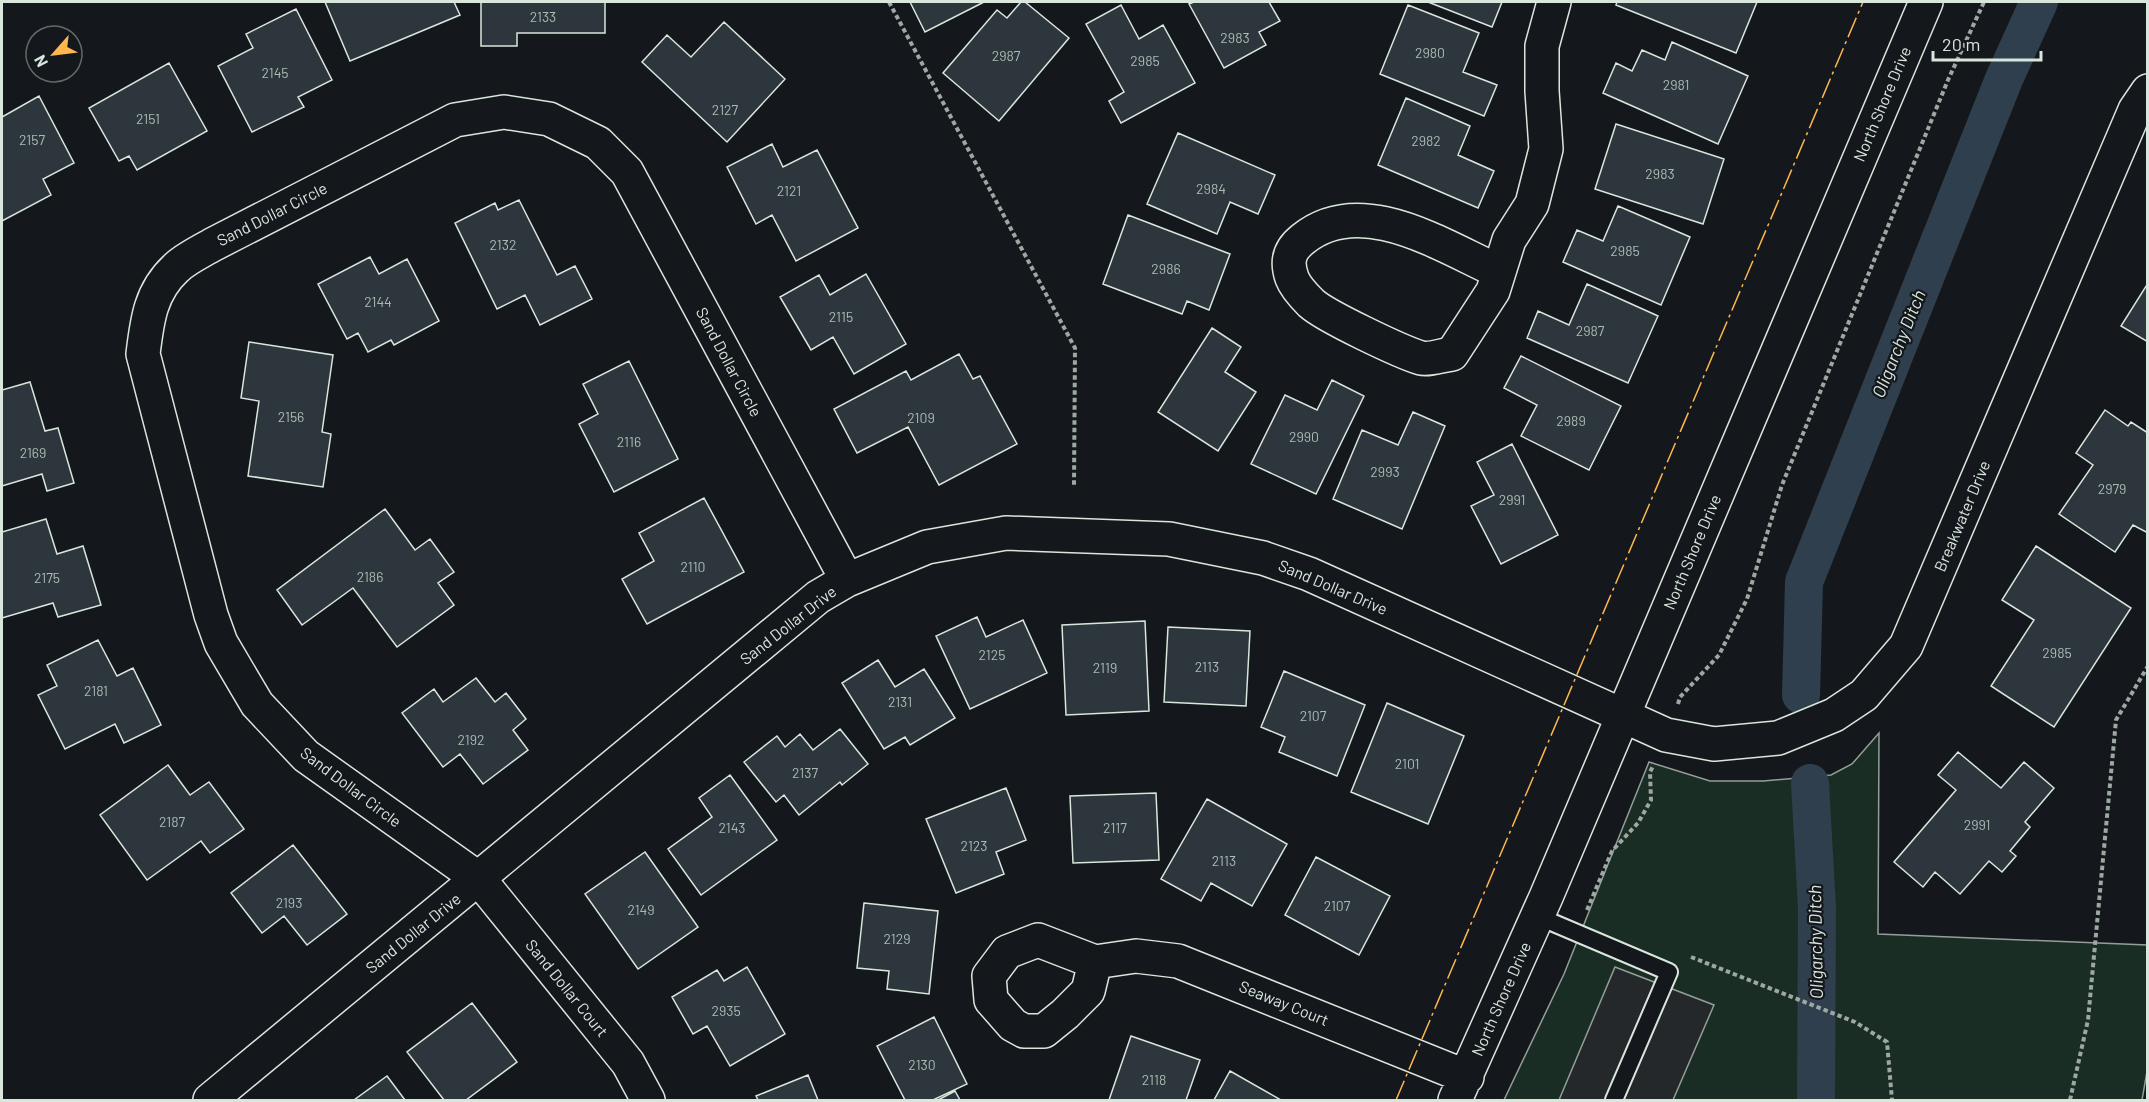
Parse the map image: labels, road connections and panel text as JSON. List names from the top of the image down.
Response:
{
  "streets": {
    "street": [
      "North Shore Drive",
      "Sand Dollar Circle",
      "Breakwater Drive",
      "Sand Dollar Drive",
      "Sand Dollar Court",
      "Seaway Court"
    ]
  },
  "crossings": [
    ["North Shore Drive", "Breakwater Drive"],
    ["North Shore Drive", "Sand Dollar Drive"],
    ["North Shore Drive", "Seaway Court"],
    ["Sand Dollar Circle", "Sand Dollar Drive"],
    ["Sand Dollar Circle", "Sand Dollar Court"],
    ["Breakwater Drive", "Sand Dollar Drive"],
    ["Sand Dollar Drive", "Sand Dollar Court"]
  ],
  "water": ["Oligarchy Ditch"],
  "house_numbers": [
    "2133",
    "2983",
    "2980",
    "2987",
    "2985",
    "2145",
    "2981",
    "2127",
    "2151",
    "2157",
    "2982",
    "2983",
    "2984",
    "2121",
    "2132",
    "2985",
    "2986",
    "2144",
    "2115",
    "2987",
    "2156",
    "2109",
    "2989",
    "2990",
    "2116",
    "2169",
    "2993",
    "2979",
    "2991",
    "2110",
    "2186",
    "2175",
    "2985",
    "2125",
    "2113",
    "2119",
    "2181",
    "2131",
    "2107",
    "2192",
    "2101",
    "2137",
    "2187",
    "2991",
    "2143",
    "2117",
    "2123",
    "2113",
    "2193",
    "2107",
    "2149",
    "2129",
    "2935",
    "2130",
    "2118"
  ],
  "scale_bar": "20 m",
  "north": "bottom left"
}
